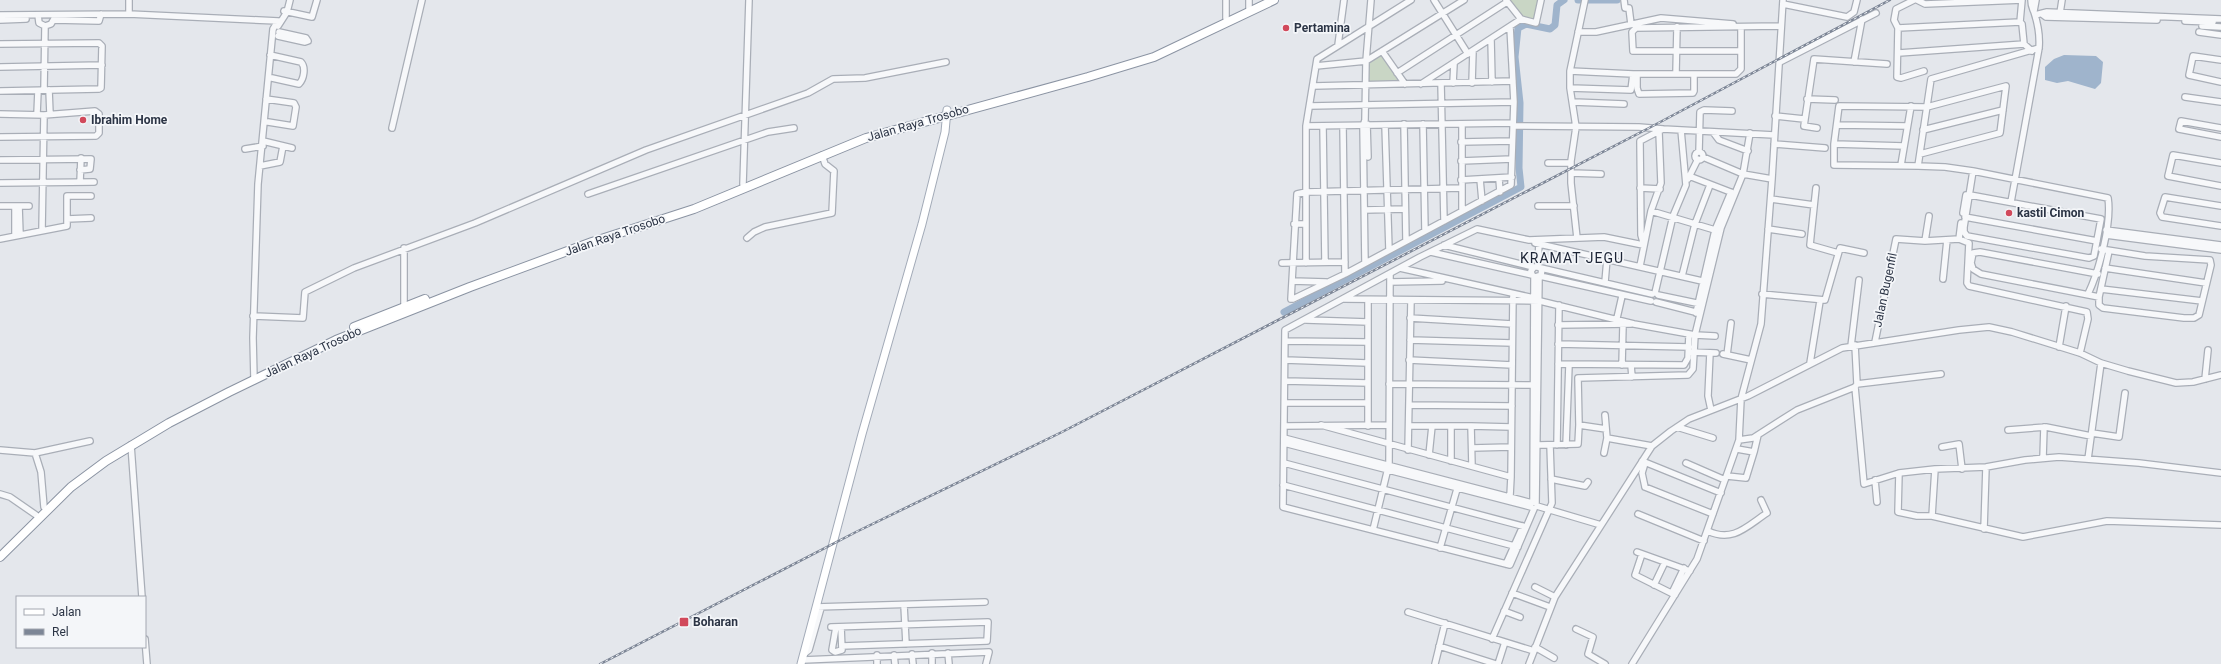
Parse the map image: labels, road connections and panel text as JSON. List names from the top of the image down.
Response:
{
  "streets": {
    "highway": ["Jalan Raya Trosobo"],
    "street": ["Jalan Bugenfil"]
  },
  "districts": ["KRAMAT JEGU"],
  "places": {
    "other": ["Pertamina", "Ibrahim Home", "kastil Cimon"],
    "transit": ["Boharan"]
  },
  "legend": ["Jalan", "Rel"]
}
